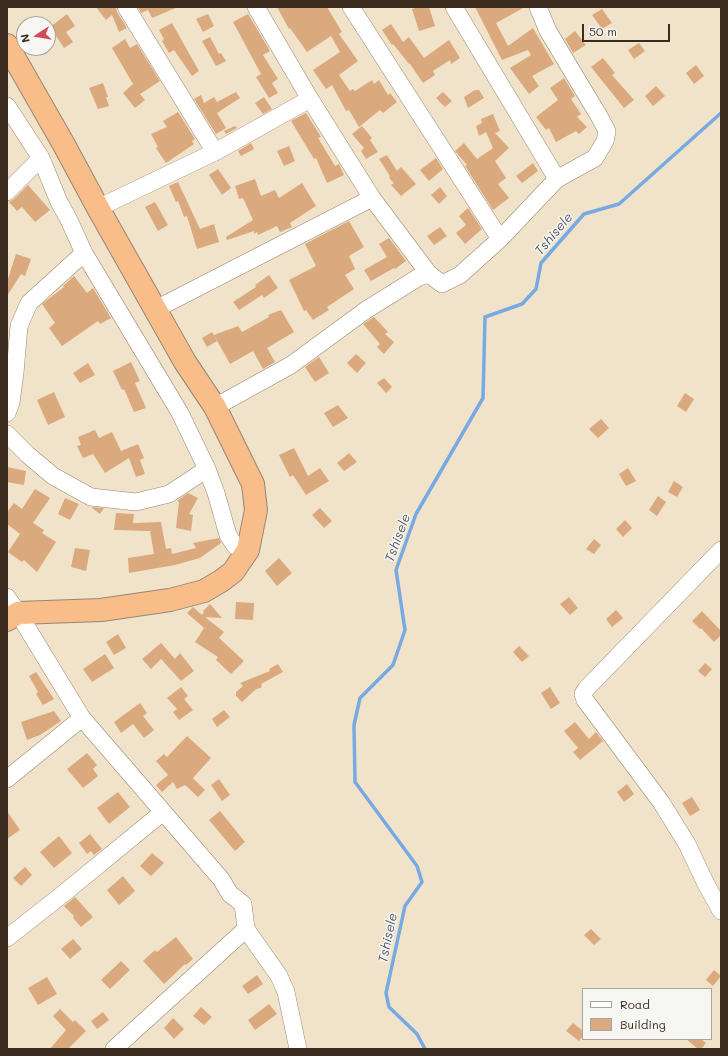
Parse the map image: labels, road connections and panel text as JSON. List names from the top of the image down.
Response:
{
  "water": ["Tshisele"],
  "legend": ["Road", "Building"],
  "scale_bar": "50 m",
  "north": "left"
}
